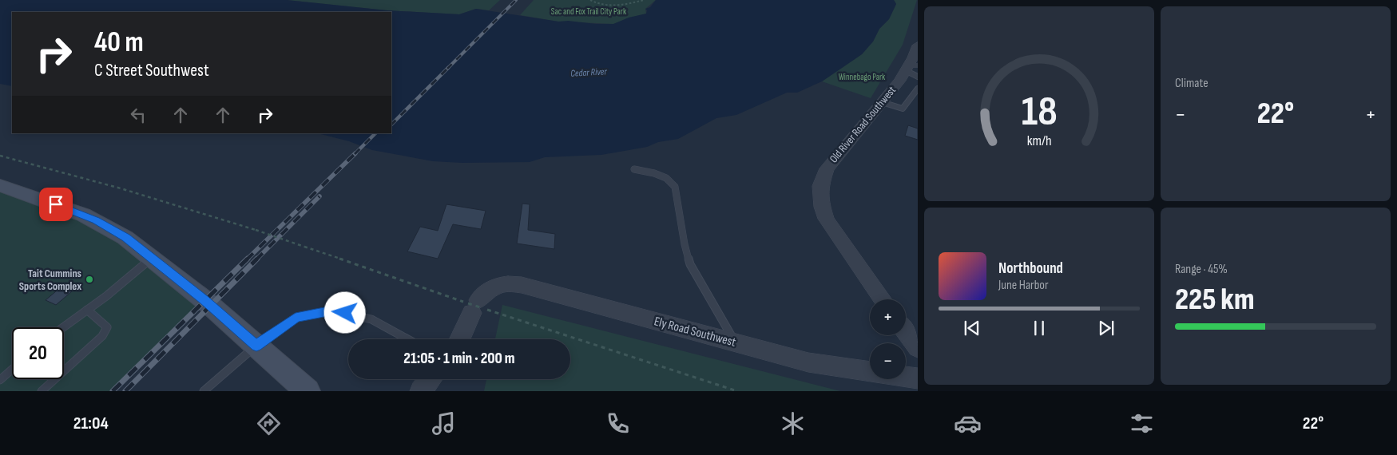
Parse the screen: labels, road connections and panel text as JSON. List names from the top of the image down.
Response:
{
  "streets": {
    "street": ["Old River Road Southwest", "Ely Road Southwest"]
  },
  "water": ["Cedar River"],
  "parks": ["Sac and Fox Trail City Park", "Winnebago Park"],
  "places": ["Tait Cummins Sports Complex"],
  "page": {
    "tile": [
      "Climate",
      ["Range · 45%", "225 km"]
    ],
    "turn": ["40 m", "C Street Southwest"],
    "heat": ["−", "22°", "+"],
    "song": ["Northbound", "June Harbor"],
    "map_buttons": ["+", "−"],
    "limit": "20",
    "trip": "21:05 · 1 min · 200 m",
    "tabs": ["21:04", "22°"],
    "gauge": ["18", "km/h"]
  }
}
